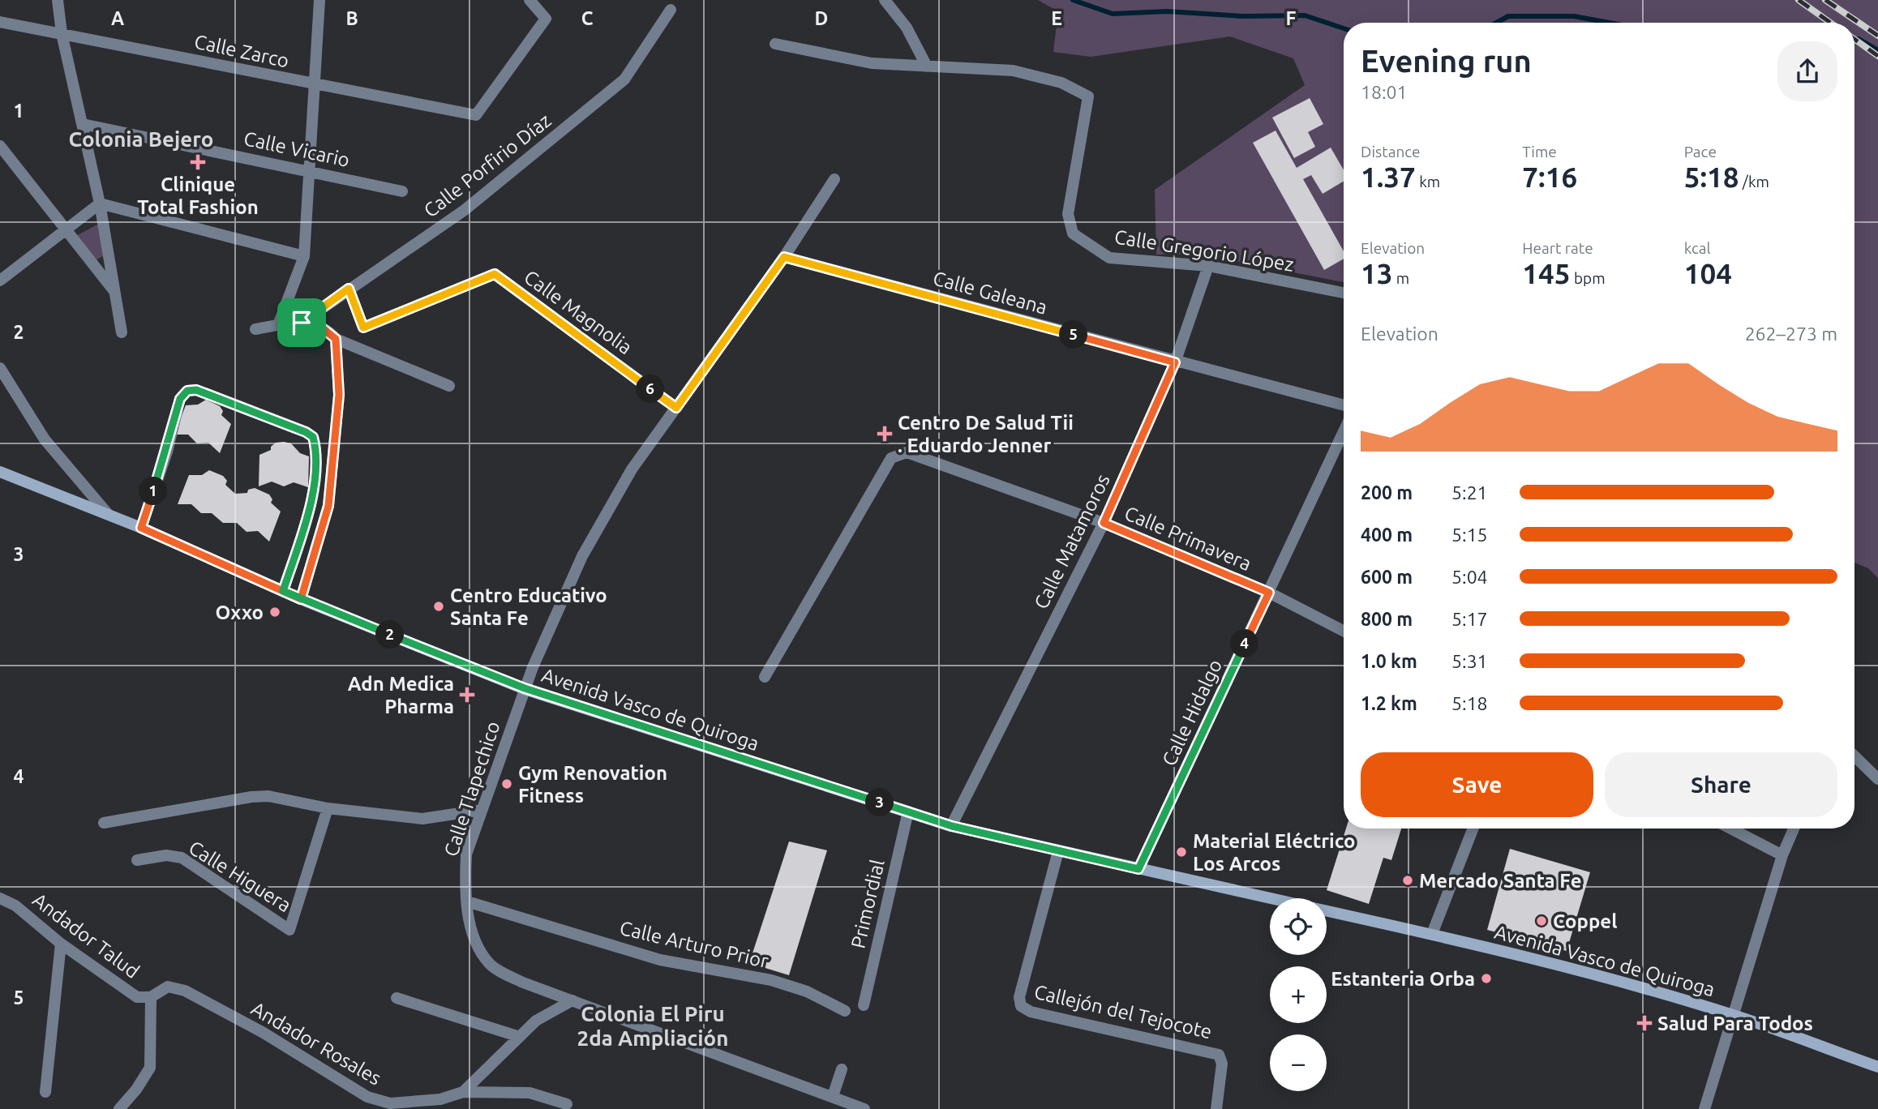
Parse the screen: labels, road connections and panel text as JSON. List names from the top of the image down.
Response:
{
  "streets": {
    "main road": ["Avenida Vasco de Quiroga"],
    "street": [
      "Calle Zarco",
      "Calle Vicario",
      "Calle Porfirio Díaz",
      "Calle Gregorio López",
      "Calle Galeana",
      "Calle Magnolia",
      "Calle Primavera",
      "Calle Matamoros",
      "Calle Hidalgo",
      "Calle Tlapechico",
      "Calle Higuera",
      "Primordial",
      "Andador Talud",
      "Calle Arturo Prior",
      "Callejón del Tejocote",
      "Andador Rosales"
    ]
  },
  "crossings": [
    ["Calle Porfirio Díaz", "Calle Magnolia"],
    ["Calle Gregorio López", "Calle Matamoros"],
    ["Calle Galeana", "Calle Matamoros"],
    ["Calle Primavera", "Calle Matamoros"],
    ["Calle Primavera", "Calle Hidalgo"],
    ["Calle Matamoros", "Avenida Vasco de Quiroga"],
    ["Avenida Vasco de Quiroga", "Calle Hidalgo"],
    ["Avenida Vasco de Quiroga", "Calle Tlapechico"],
    ["Avenida Vasco de Quiroga", "Primordial"],
    ["Avenida Vasco de Quiroga", "Callejón del Tejocote"],
    ["Calle Tlapechico", "Calle Arturo Prior"],
    ["Calle Tlapechico", "Andador Rosales"],
    ["Andador Talud", "Andador Rosales"]
  ],
  "districts": ["Colonia Bejero", "Colonia El Piru 2da Ampliación"],
  "places": {
    "health": [
      "Clinique Total Fashion",
      "Centro De Salud Tii . Eduardo Jenner",
      "Adn Medica Pharma",
      "Salud Para Todos"
    ],
    "other": [
      "Centro Educativo Santa Fe",
      "Oxxo",
      "Gym Renovation Fitness",
      "Material Eléctrico Los Arcos",
      "Mercado Santa Fe",
      "Coppel",
      "Estanteria Orba"
    ]
  },
  "page": {
    "heading": ["Evening run", "18:01"],
    "stats": [
      ["Distance", "1.37 km"],
      ["Time", "7:16"],
      ["Pace", "5:18 /km"],
      ["Elevation", "13 m"],
      ["Heart rate", "145 bpm"],
      ["kcal", "104"]
    ],
    "chart": ["Elevation", "262–273 m"],
    "pins": [
      "5",
      "6",
      "1",
      "2",
      "4",
      "3"
    ],
    "list": [
      {
        "name": "200 m",
        "note": "5:21"
      },
      {
        "name": "400 m",
        "note": "5:15"
      },
      {
        "name": "600 m",
        "note": "5:04"
      },
      {
        "name": "800 m",
        "note": "5:17"
      },
      {
        "name": "1.0 km",
        "note": "5:31"
      },
      {
        "name": "1.2 km",
        "note": "5:18"
      }
    ],
    "buttons": ["Save", "Share"],
    "map_buttons": ["+", "−"]
  },
  "grid": {
    "columns": [
      "A",
      "B",
      "C",
      "D",
      "E",
      "F"
    ],
    "rows": [
      "1",
      "2",
      "3",
      "4",
      "5"
    ]
  }
}
